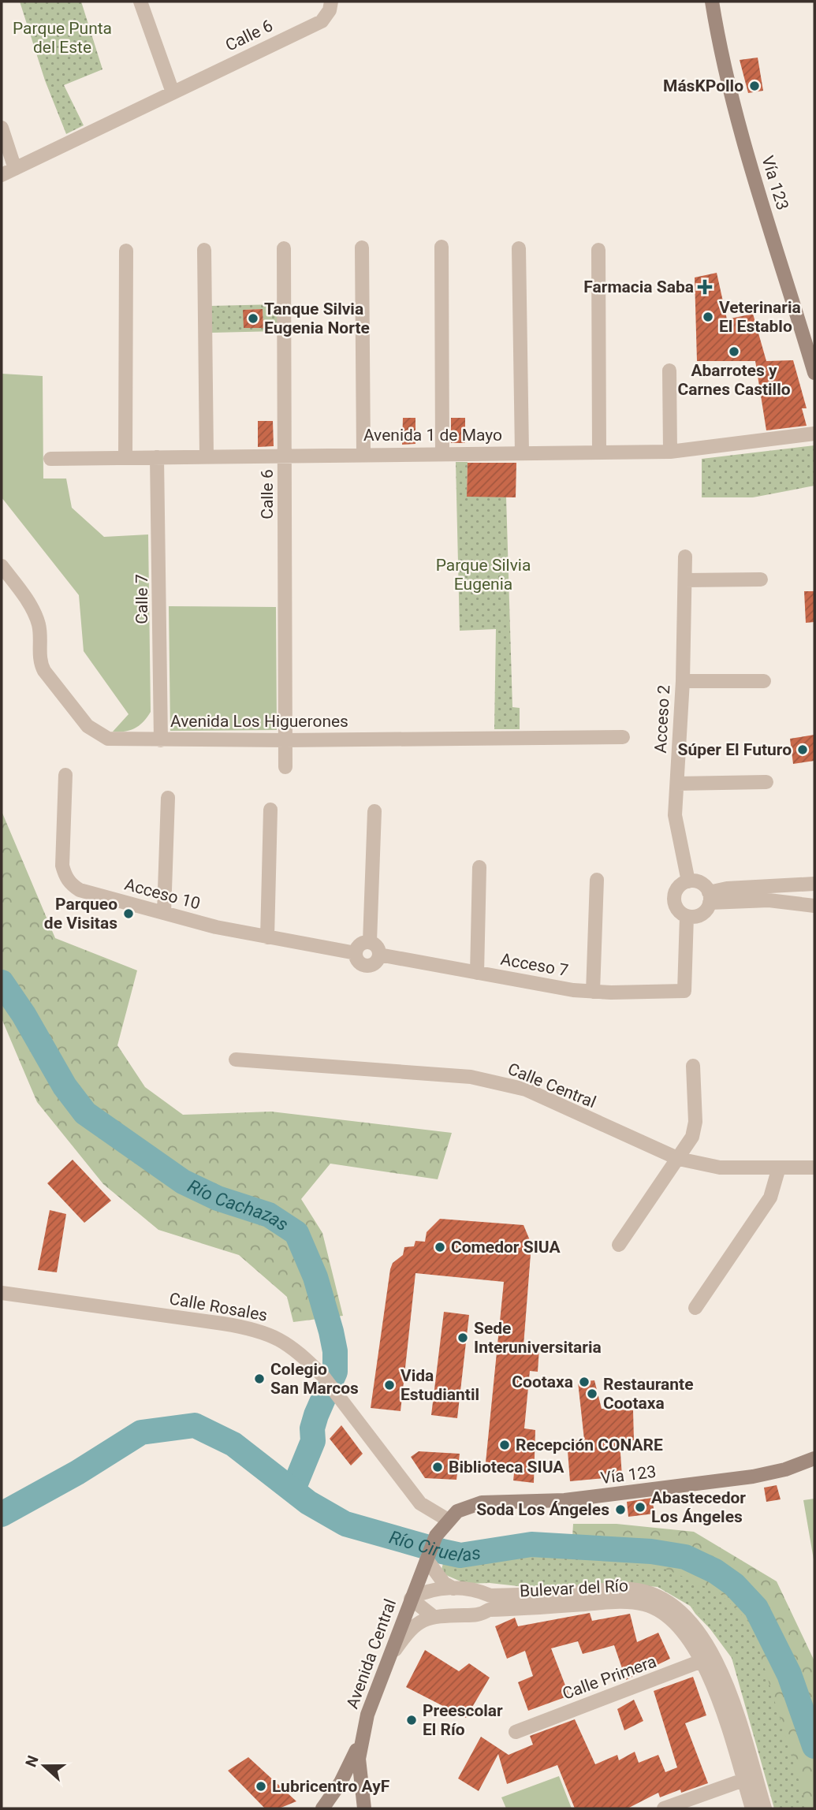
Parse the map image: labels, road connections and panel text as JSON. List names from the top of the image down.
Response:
{
  "streets": {
    "main road": ["Vía 123", "Avenida Central"],
    "street": [
      "Calle 6",
      "Avenida 1 de Mayo",
      "Calle 7",
      "Acceso 2",
      "Avenida Los Higuerones",
      "Acceso 10",
      "Acceso 7",
      "Calle Central",
      "Calle Rosales",
      "Bulevar del Río",
      "Calle Primera"
    ]
  },
  "crossings": [
    ["Calle 6", "Avenida 1 de Mayo"],
    ["Calle 6", "Avenida Los Higuerones"],
    ["Vía 123", "Calle Rosales"],
    ["Vía 123", "Avenida Central"],
    ["Avenida 1 de Mayo", "Calle 7"],
    ["Calle 7", "Avenida Los Higuerones"],
    ["Acceso 2", "Acceso 7"],
    ["Acceso 10", "Acceso 7"],
    ["Calle Rosales", "Avenida Central"],
    ["Bulevar del Río", "Avenida Central"],
    ["Bulevar del Río", "Calle Primera"]
  ],
  "water": ["Río Cachazas", "Río Ciruelas"],
  "parks": ["Parque Punta del Este", "Parque Silvia Eugenia"],
  "places": {
    "other": [
      "MásKPollo",
      "Veterinaria El Establo",
      "Tanque Silvia Eugenia Norte",
      "Abarrotes y Carnes Castillo",
      "Súper El Futuro",
      "Parqueo de Visitas",
      "Comedor SIUA",
      "Sede Interuniversitaria",
      "Colegio San Marcos",
      "Cootaxa",
      "Vida Estudiantil",
      "Restaurante Cootaxa",
      "Recepción CONARE",
      "Biblioteca SIUA",
      "Abastecedor Los Ángeles",
      "Soda Los Ángeles",
      "Preescolar El Río",
      "Lubricentro AyF"
    ],
    "health": ["Farmacia Saba"]
  },
  "north": "left"
}
